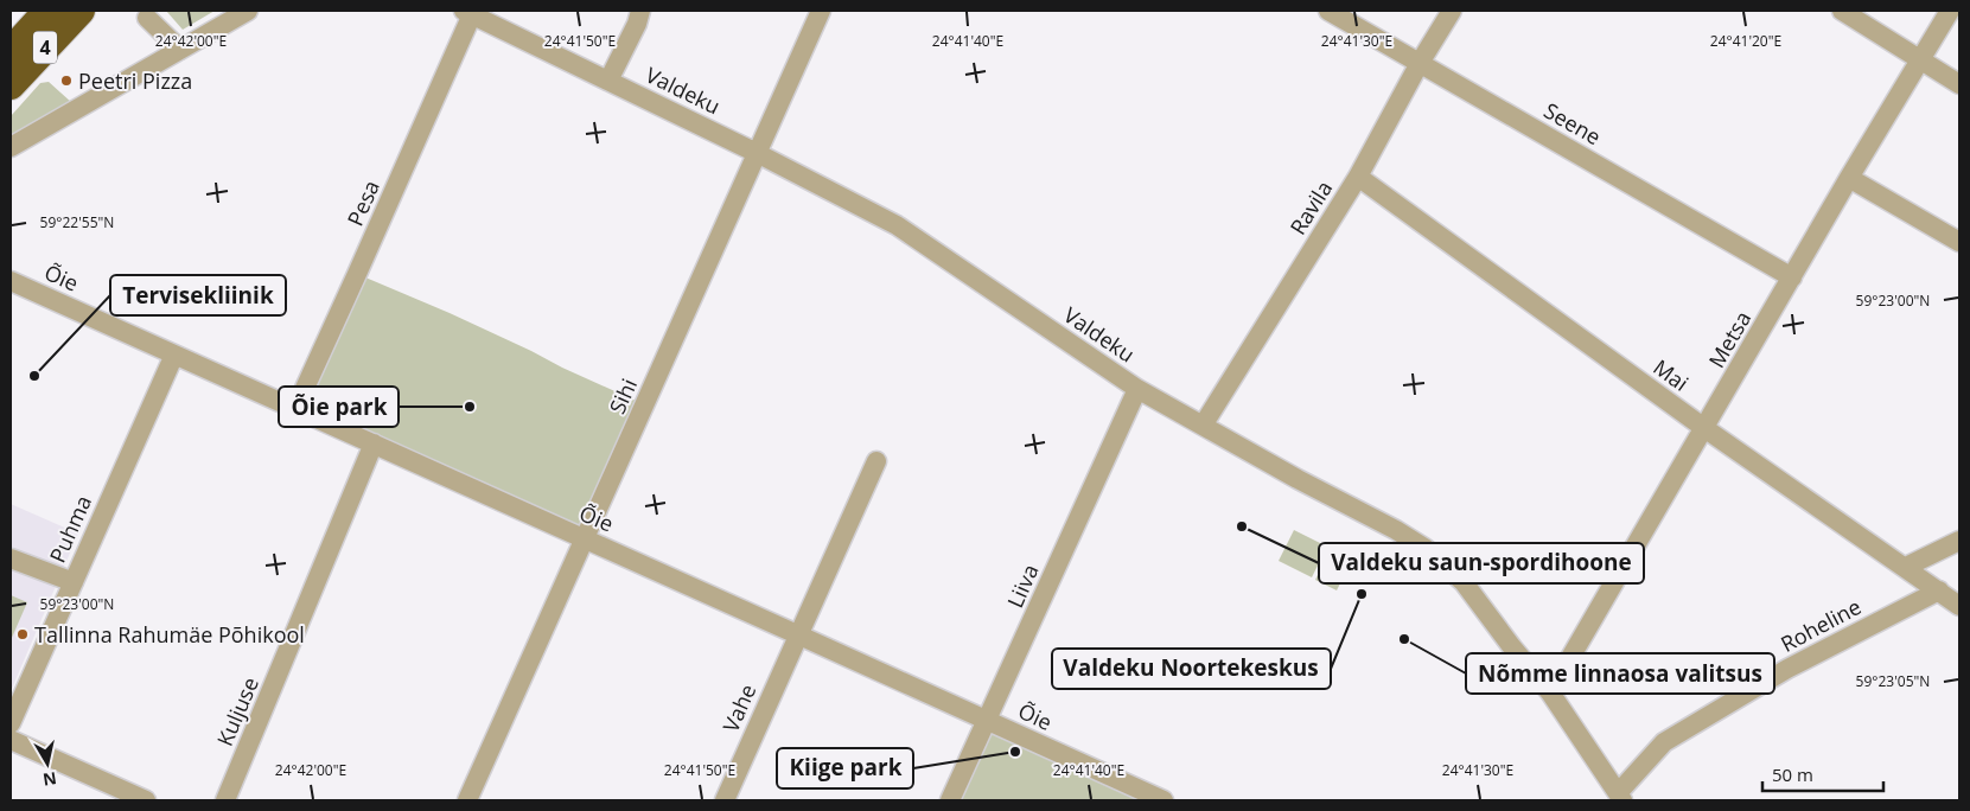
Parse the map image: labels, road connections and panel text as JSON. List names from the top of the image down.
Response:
{
  "streets": {
    "highway": ["4"],
    "street": [
      "Valdeku",
      "Seene",
      "Pesa",
      "Ravila",
      "Õie",
      "Metsa",
      "Mai",
      "Sihi",
      "Puhma",
      "Liiva",
      "Roheline",
      "Vahe",
      "Kuljuse"
    ]
  },
  "crossings": [
    ["Valdeku", "Pesa"],
    ["Valdeku", "Ravila"],
    ["Valdeku", "Metsa"],
    ["Valdeku", "Sihi"],
    ["Valdeku", "Liiva"],
    ["Valdeku", "Roheline"],
    ["Seene", "Ravila"],
    ["Seene", "Metsa"],
    ["Pesa", "Õie"],
    ["Ravila", "Mai"],
    ["Õie", "Sihi"],
    ["Õie", "Puhma"],
    ["Õie", "Liiva"],
    ["Õie", "Vahe"],
    ["Õie", "Kuljuse"],
    ["Metsa", "Mai"],
    ["Mai", "Roheline"]
  ],
  "places": [
    "Peetri Pizza",
    "Tervisekliinik",
    "Õie park",
    "Valdeku saun-spordihoone",
    "Valdeku Noortekeskus",
    "Tallinna Rahumäe Põhikool",
    "Nõmme linnaosa valitsus",
    "Kiige park"
  ],
  "scale_bar": "50 m",
  "north": "bottom",
  "coordinates": [
    "24°42'00\"E",
    "24°41'50\"E",
    "24°41'40\"E",
    "24°41'30\"E",
    "24°41'20\"E",
    "59°22'55\"N",
    "59°23'00\"N",
    "59°23'05\"N"
  ]
}
